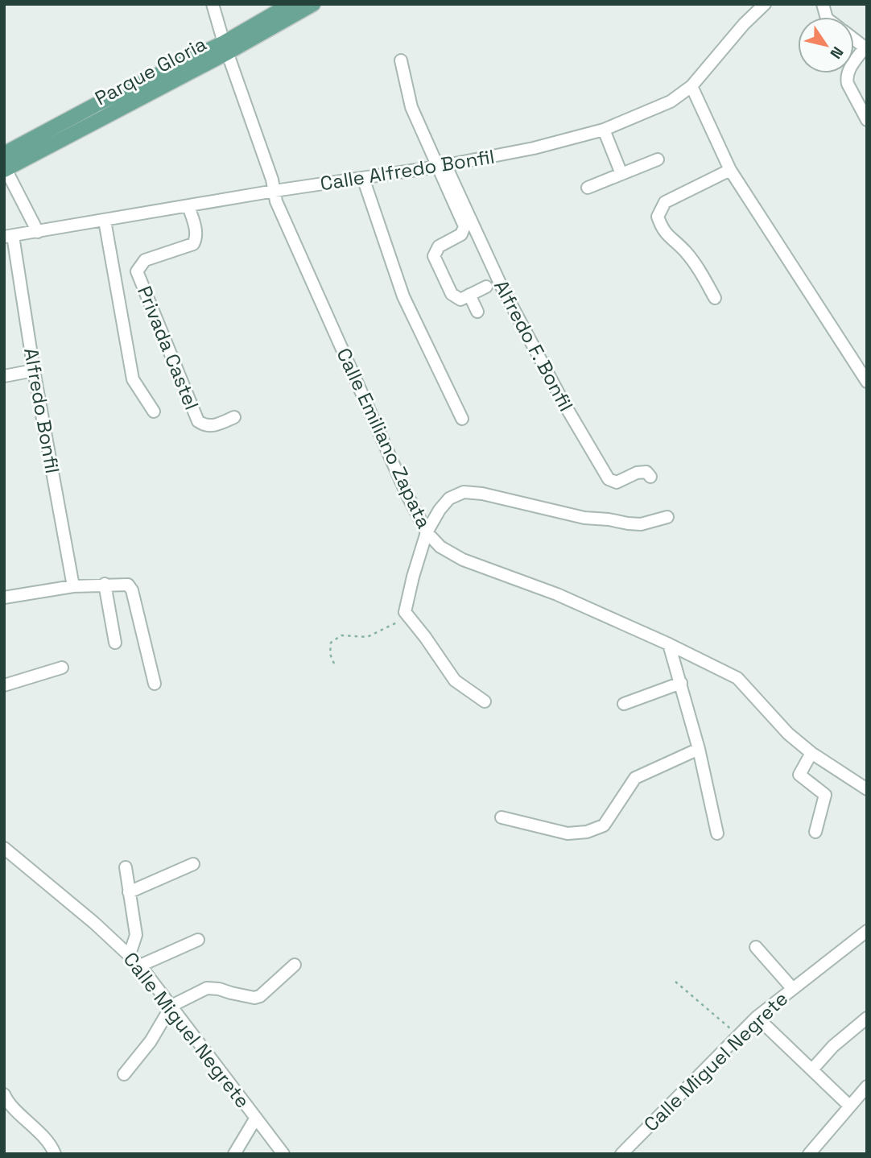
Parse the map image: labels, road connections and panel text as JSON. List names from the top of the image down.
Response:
{
  "streets": {
    "main road": ["Parque Gloria"],
    "street": [
      "Calle Alfredo Bonfil",
      "Alfredo F. Bonfil",
      "Privada Castel",
      "Alfredo Bonfil",
      "Calle Emiliano Zapata",
      "Calle Miguel Negrete"
    ]
  },
  "crossings": [
    ["Parque Gloria", "Calle Emiliano Zapata"],
    ["Calle Alfredo Bonfil", "Alfredo F. Bonfil"],
    ["Calle Alfredo Bonfil", "Privada Castel"],
    ["Calle Alfredo Bonfil", "Alfredo Bonfil"],
    ["Calle Alfredo Bonfil", "Calle Emiliano Zapata"]
  ],
  "north": "bottom right"
}
